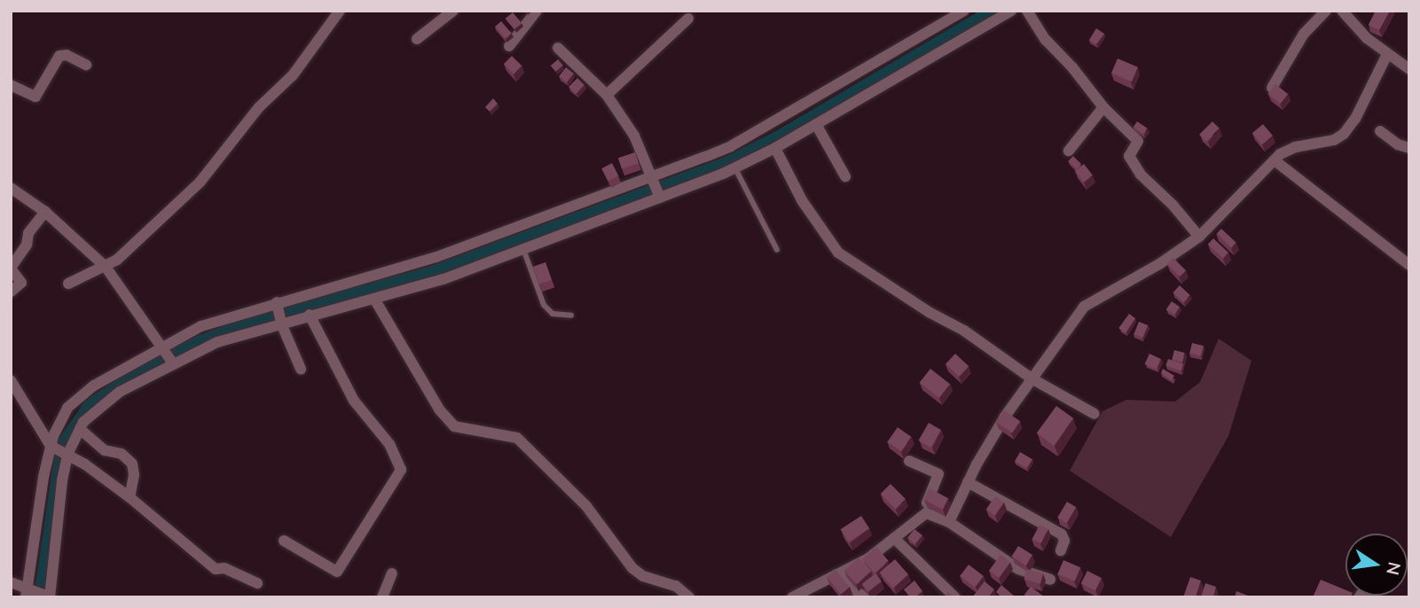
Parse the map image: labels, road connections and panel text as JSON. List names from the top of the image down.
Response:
{
  "north": "right"
}
